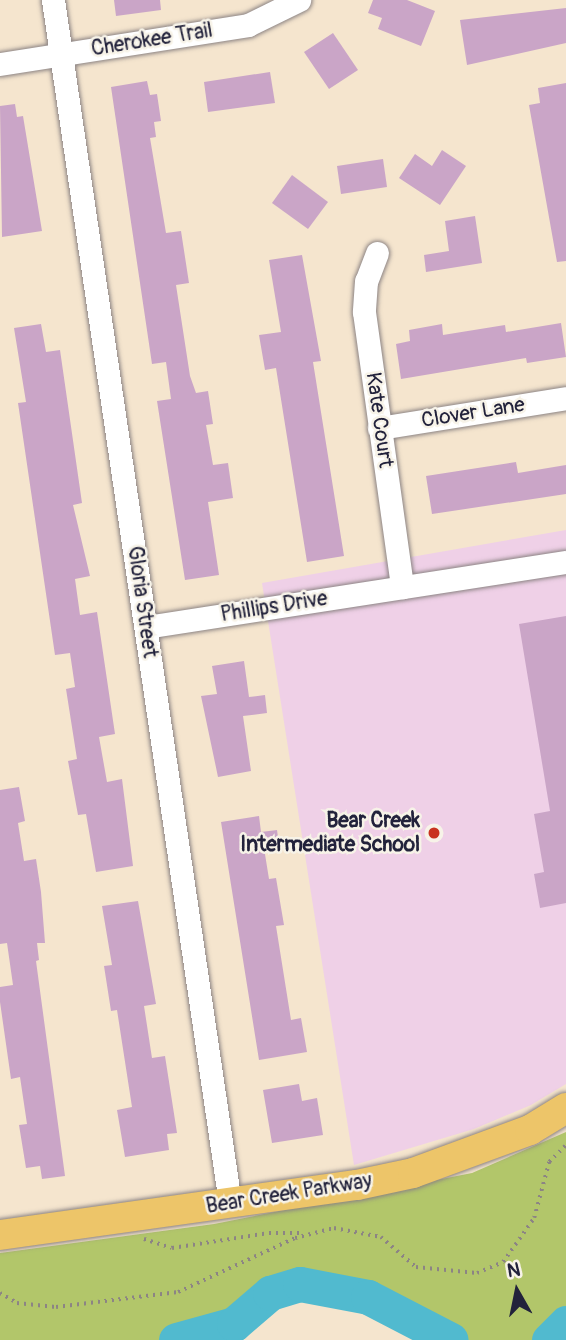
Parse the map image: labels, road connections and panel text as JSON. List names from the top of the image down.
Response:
{
  "streets": {
    "main road": ["Bear Creek Parkway"],
    "street": [
      "Cherokee Trail",
      "Clover Lane",
      "Kate Court",
      "Gloria Street",
      "Phillips Drive"
    ]
  },
  "crossings": [
    ["Cherokee Trail", "Gloria Street"],
    ["Clover Lane", "Kate Court"],
    ["Kate Court", "Phillips Drive"],
    ["Gloria Street", "Phillips Drive"],
    ["Gloria Street", "Bear Creek Parkway"]
  ],
  "places": ["Bear Creek Intermediate School"],
  "north": "top"
}
